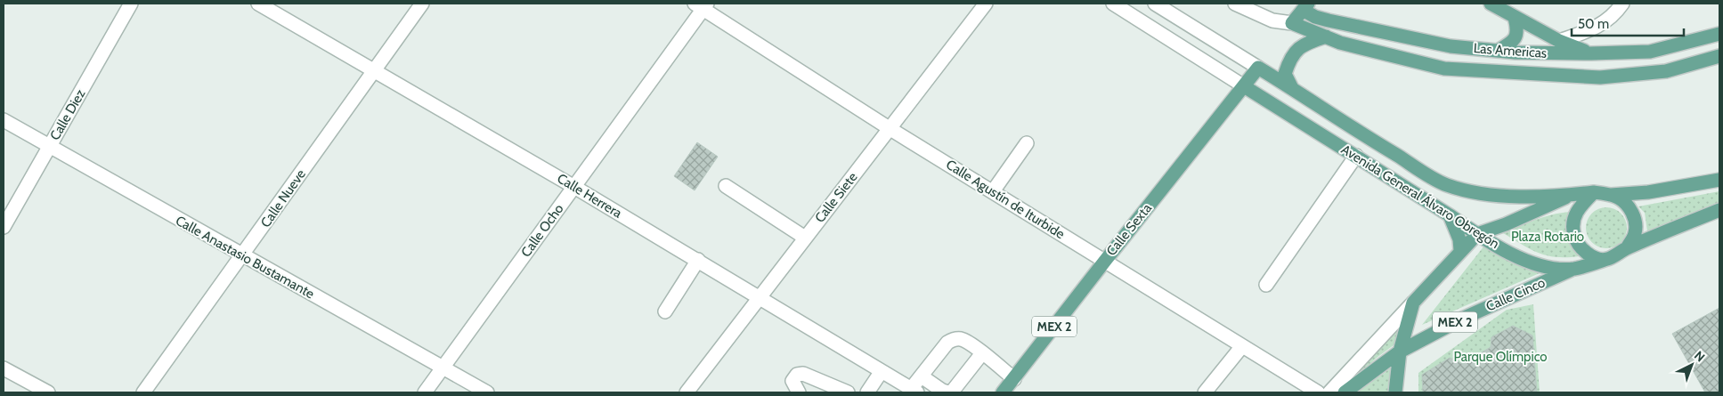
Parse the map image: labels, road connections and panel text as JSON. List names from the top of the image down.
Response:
{
  "streets": {
    "main road": [
      "Las Americas",
      "Avenida General Álvaro Obregón",
      "Calle Sexta",
      "Calle Cinco",
      "MEX 2"
    ],
    "street": [
      "Calle Diez",
      "Calle Herrera",
      "Calle Siete",
      "Calle Nueve",
      "Calle Agustín de Iturbide",
      "Calle Ocho",
      "Calle Anastasio Bustamante"
    ]
  },
  "crossings": [
    ["Calle Diez", "Calle Anastasio Bustamante"],
    ["Calle Herrera", "Calle Siete"],
    ["Calle Herrera", "Calle Nueve"],
    ["Calle Herrera", "Calle Ocho"],
    ["Avenida General Álvaro Obregón", "Calle Sexta"],
    ["Avenida General Álvaro Obregón", "Calle Cinco"],
    ["Calle Siete", "Calle Agustín de Iturbide"],
    ["Calle Nueve", "Calle Anastasio Bustamante"],
    ["Calle Agustín de Iturbide", "Calle Sexta"],
    ["Calle Agustín de Iturbide", "Calle Ocho"],
    ["Calle Ocho", "Calle Anastasio Bustamante"]
  ],
  "parks": ["Plaza Rotario", "Parque Olímpico"],
  "scale_bar": "50 m",
  "north": "top right"
}
